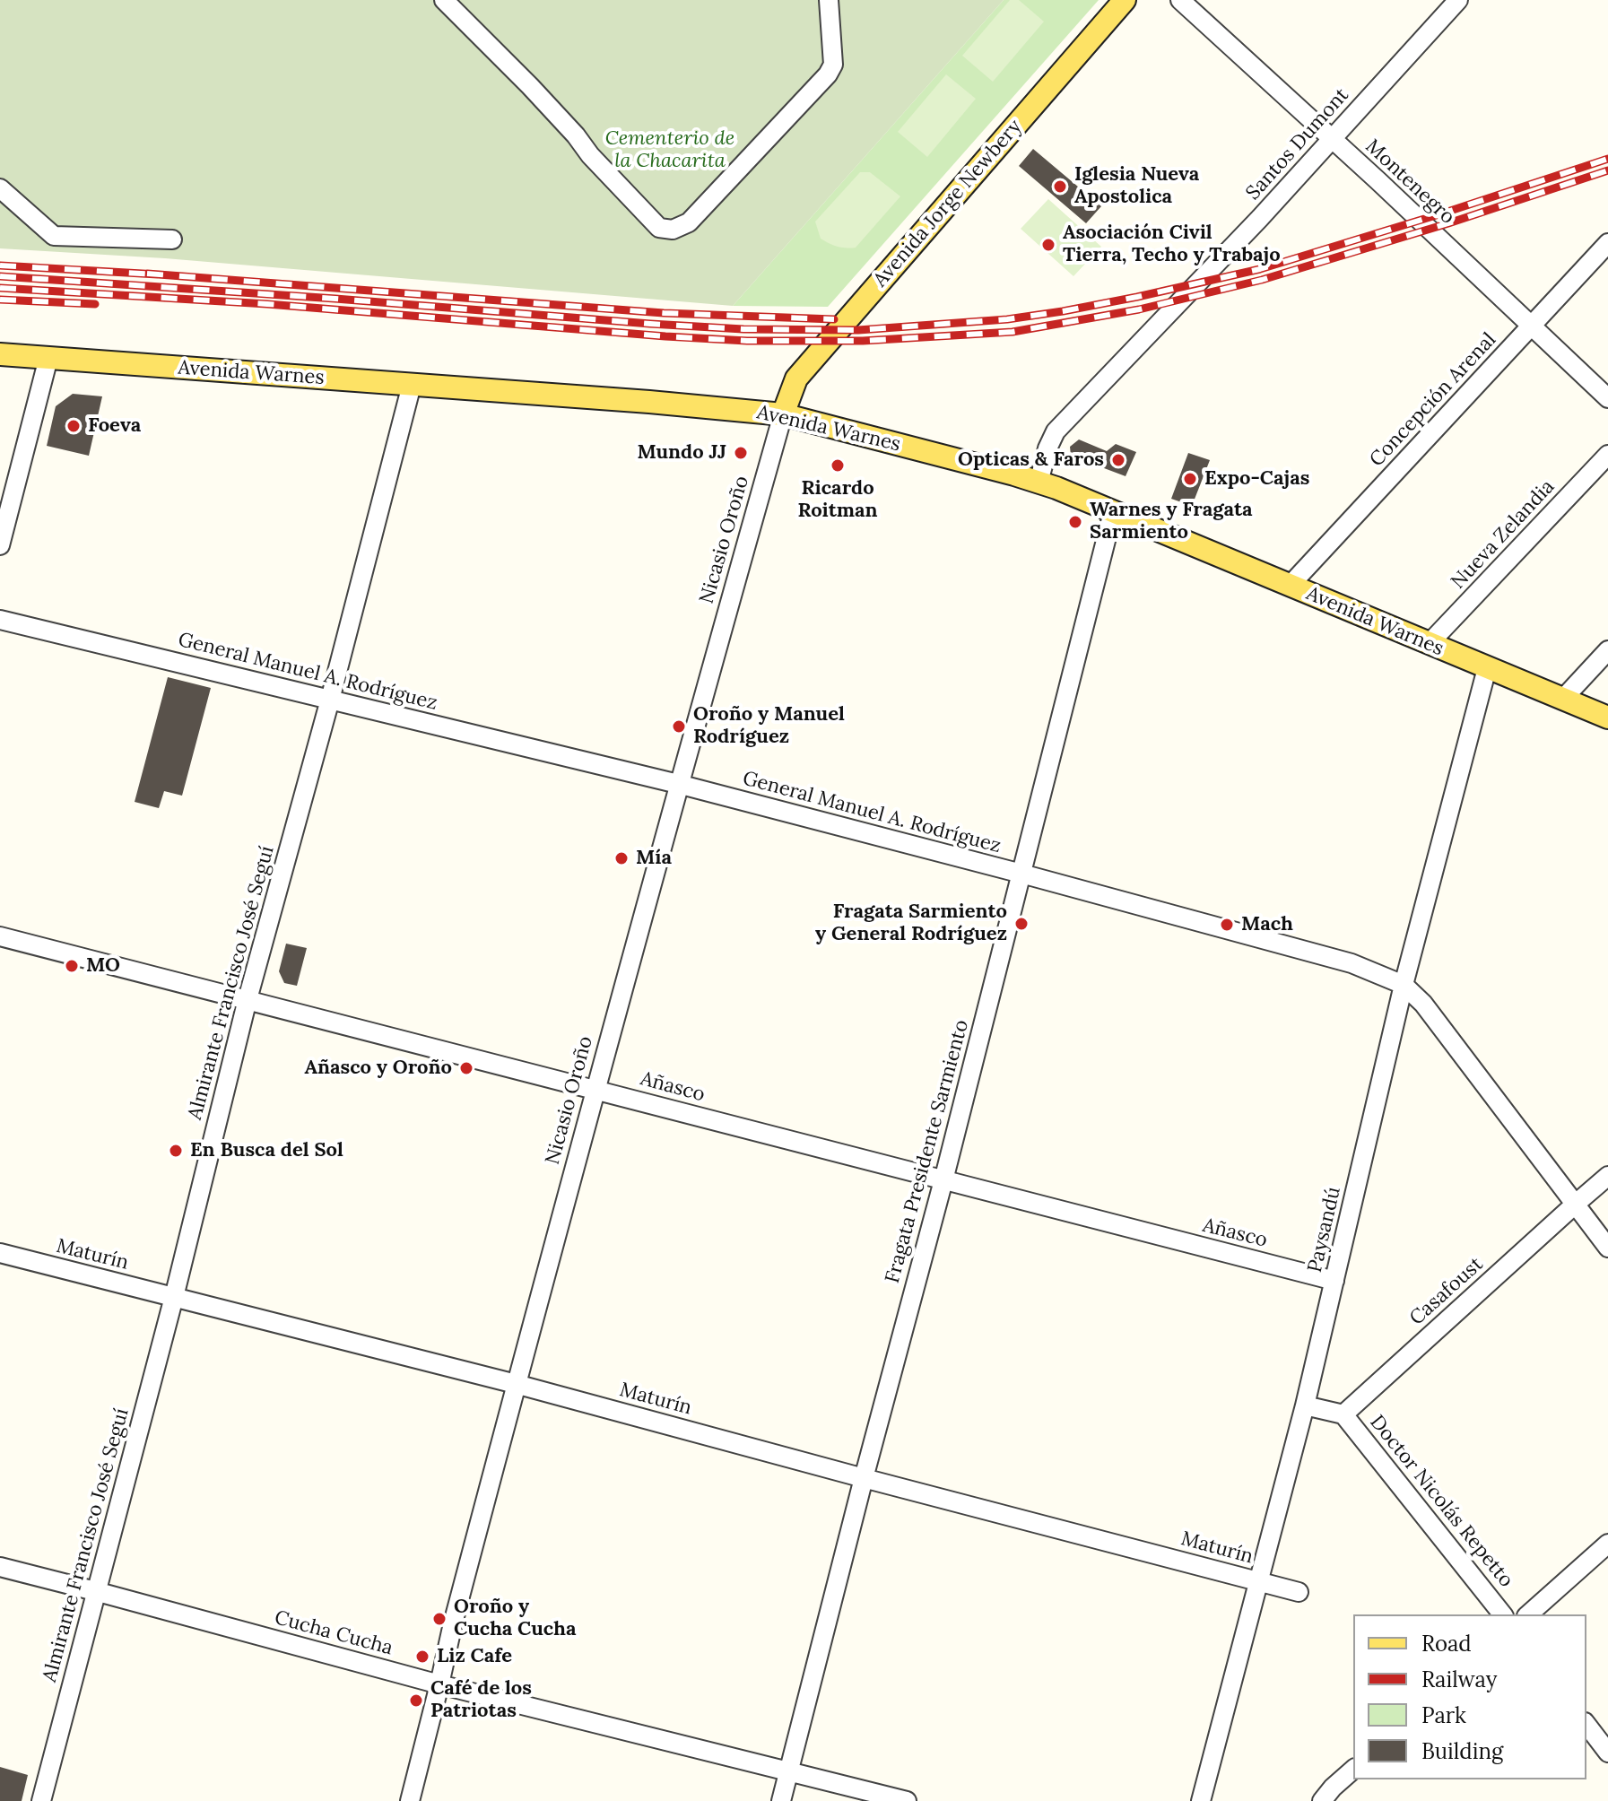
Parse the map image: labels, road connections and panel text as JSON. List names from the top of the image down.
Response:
{
  "streets": {
    "main road": ["Avenida Jorge Newbery", "Avenida Warnes"],
    "street": [
      "Santos Dumont",
      "Montenegro",
      "Concepción Arenal",
      "Nueva Zelandia",
      "Nicasio Oroño",
      "General Manuel A. Rodríguez",
      "Almirante Francisco José Seguí",
      "Añasco",
      "Fragata Presidente Sarmiento",
      "Paysandú",
      "Maturín",
      "Casafoust",
      "Doctor Nicolás Repetto",
      "Cucha Cucha"
    ]
  },
  "crossings": [
    ["Santos Dumont", "Montenegro"],
    ["Santos Dumont", "Avenida Warnes"],
    ["Montenegro", "Concepción Arenal"],
    ["Avenida Jorge Newbery", "Avenida Warnes"],
    ["Avenida Jorge Newbery", "Nicasio Oroño"],
    ["Avenida Warnes", "Concepción Arenal"],
    ["Avenida Warnes", "Nueva Zelandia"],
    ["Avenida Warnes", "Nicasio Oroño"],
    ["Avenida Warnes", "Almirante Francisco José Seguí"],
    ["Avenida Warnes", "Fragata Presidente Sarmiento"],
    ["Avenida Warnes", "Paysandú"],
    ["Nicasio Oroño", "General Manuel A. Rodríguez"],
    ["Nicasio Oroño", "Añasco"],
    ["Nicasio Oroño", "Maturín"],
    ["Nicasio Oroño", "Cucha Cucha"],
    ["General Manuel A. Rodríguez", "Almirante Francisco José Seguí"],
    ["General Manuel A. Rodríguez", "Fragata Presidente Sarmiento"],
    ["General Manuel A. Rodríguez", "Paysandú"],
    ["General Manuel A. Rodríguez", "Casafoust"],
    ["Almirante Francisco José Seguí", "Añasco"],
    ["Almirante Francisco José Seguí", "Maturín"],
    ["Almirante Francisco José Seguí", "Cucha Cucha"],
    ["Añasco", "Fragata Presidente Sarmiento"],
    ["Añasco", "Paysandú"],
    ["Fragata Presidente Sarmiento", "Maturín"],
    ["Fragata Presidente Sarmiento", "Cucha Cucha"],
    ["Paysandú", "Maturín"],
    ["Casafoust", "Doctor Nicolás Repetto"]
  ],
  "parks": ["Cementerio de la Chacarita"],
  "places": [
    "Iglesia Nueva Apostolica",
    "Asociación Civil Tierra, Techo y Trabajo",
    "Foeva",
    "Mundo JJ",
    "Opticas & Faros",
    "Ricardo Roitman",
    "Expo-Cajas",
    "Warnes y Fragata Sarmiento",
    "Oroño y Manuel Rodríguez",
    "Mía",
    "Fragata Sarmiento y General Rodríguez",
    "Mach",
    "MO",
    "Añasco y Oroño",
    "En Busca del Sol",
    "Oroño y Cucha Cucha",
    "Liz Cafe",
    "Café de los Patriotas"
  ],
  "legend": [
    "Road",
    "Railway",
    "Park",
    "Building"
  ]
}
